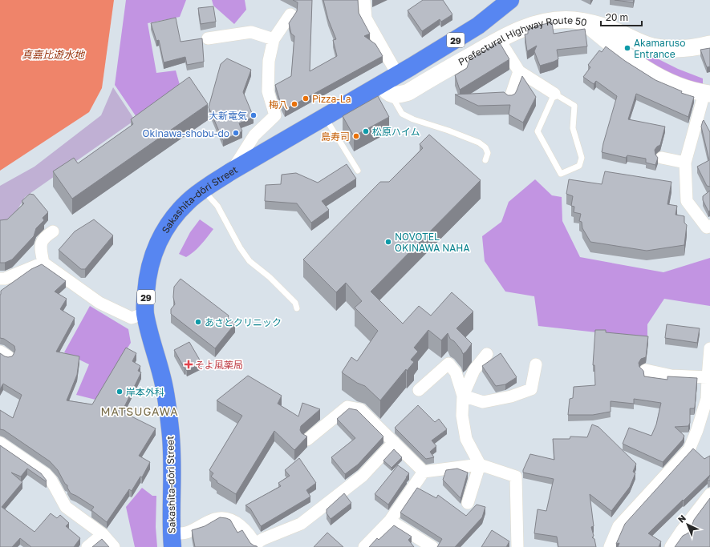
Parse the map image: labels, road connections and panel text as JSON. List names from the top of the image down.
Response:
{
  "streets": {
    "main road": ["29", "Prefectural Highway Route 50", "Sakashita-dōri Street"]
  },
  "crossings": [
    ["Prefectural Highway Route 50", "Sakashita-dōri Street"]
  ],
  "districts": ["MATSUGAWA"],
  "water": ["真嘉比遊水地"],
  "places": {
    "other": [
      "Akamaruso Entrance",
      "Pizza-La",
      "梅八",
      "大新電気",
      "松原ハイム",
      "Okinawa-shobu-do",
      "島寿司",
      "NOVOTEL OKINAWA NAHA",
      "あさとクリニック",
      "岸本外科"
    ],
    "health": ["そよ風薬局"]
  },
  "scale_bar": "20 m",
  "north": "top left"
}
